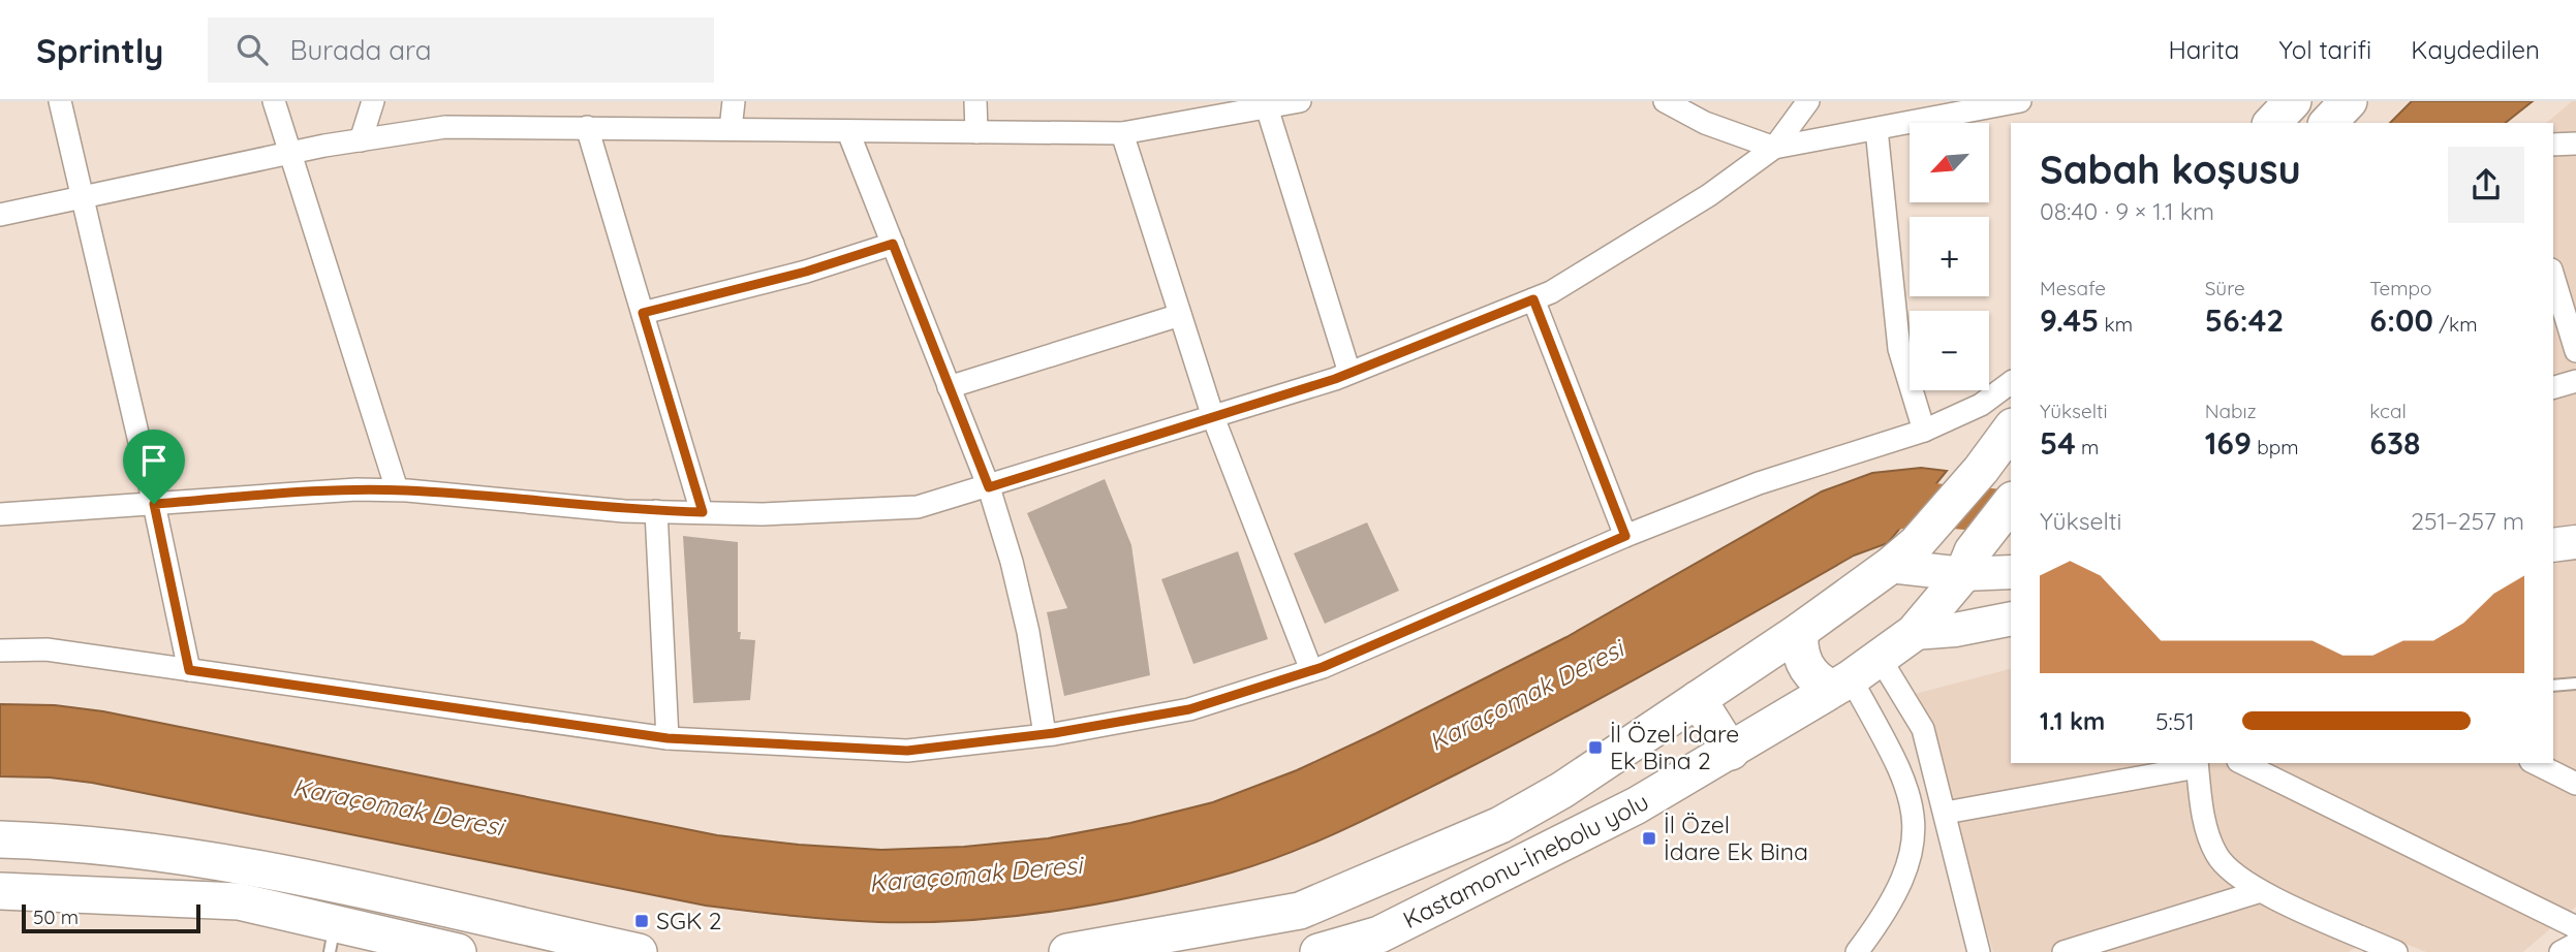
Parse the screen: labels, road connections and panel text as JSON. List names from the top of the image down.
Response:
{
  "streets": {
    "main road": ["Kastamonu-İnebolu yolu"]
  },
  "water": ["Karaçomak Deresi"],
  "places": {
    "transit": ["İl Özel İdare Ek Bina 2", "İl Özel İdare Ek Bina", "SGK 2"]
  },
  "scale_bar": "50 m",
  "north": "bottom left",
  "page": {
    "header": "Sprintly",
    "search": "Burada ara",
    "nav": ["Harita", "Yol tarifi", "Kaydedilen"],
    "map_buttons": ["+", "−"],
    "heading": ["Sabah koşusu", "08:40 · 9 × 1.1 km"],
    "stats": [
      ["Mesafe", "9.45 km"],
      ["Süre", "56:42"],
      ["Tempo", "6:00 /km"],
      ["Yükselti", "54 m"],
      ["Nabız", "169 bpm"],
      ["kcal", "638"]
    ],
    "chart": ["Yükselti", "251–257 m"],
    "list": [
      {
        "name": "1.1 km",
        "note": "5:51"
      }
    ],
    "scale": "50 m"
  }
}
